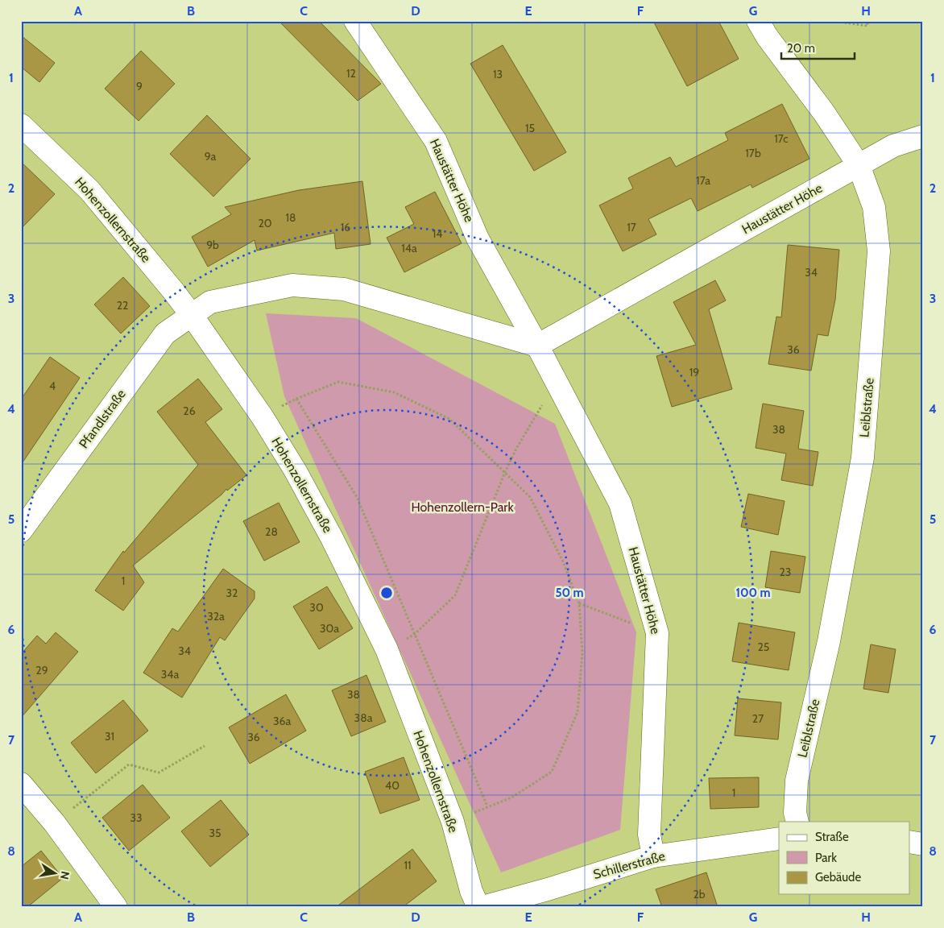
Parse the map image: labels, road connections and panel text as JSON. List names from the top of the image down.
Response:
{
  "streets": {
    "street": [
      "Haustätter Höhe",
      "Hohenzollernstraße",
      "Leiblstraße",
      "Pfandlstraße",
      "Schillerstraße"
    ]
  },
  "crossings": [
    ["Haustätter Höhe", "Leiblstraße"],
    ["Haustätter Höhe", "Schillerstraße"],
    ["Hohenzollernstraße", "Pfandlstraße"]
  ],
  "parks": ["Hohenzollern-Park"],
  "house_numbers": [
    "12",
    "13",
    "9",
    "15",
    "17c",
    "17b",
    "9a",
    "17a",
    "18",
    "20",
    "16",
    "17",
    "14",
    "9b",
    "14a",
    "34",
    "22",
    "36",
    "19",
    "4",
    "26",
    "38",
    "28",
    "23",
    "1",
    "32",
    "30",
    "32a",
    "30a",
    "25",
    "34",
    "29",
    "34a",
    "38",
    "38a",
    "27",
    "36a",
    "31",
    "36",
    "40",
    "1",
    "33",
    "35",
    "11",
    "2b"
  ],
  "legend": ["Straße", "Park", "Gebäude"],
  "scale_bar": "20 m",
  "north": "right",
  "grid": {
    "columns": [
      "A",
      "B",
      "C",
      "D",
      "E",
      "F",
      "G",
      "H"
    ],
    "rows": [
      "1",
      "2",
      "3",
      "4",
      "5",
      "6",
      "7",
      "8"
    ]
  },
  "rings": ["50 m", "100 m"]
}
